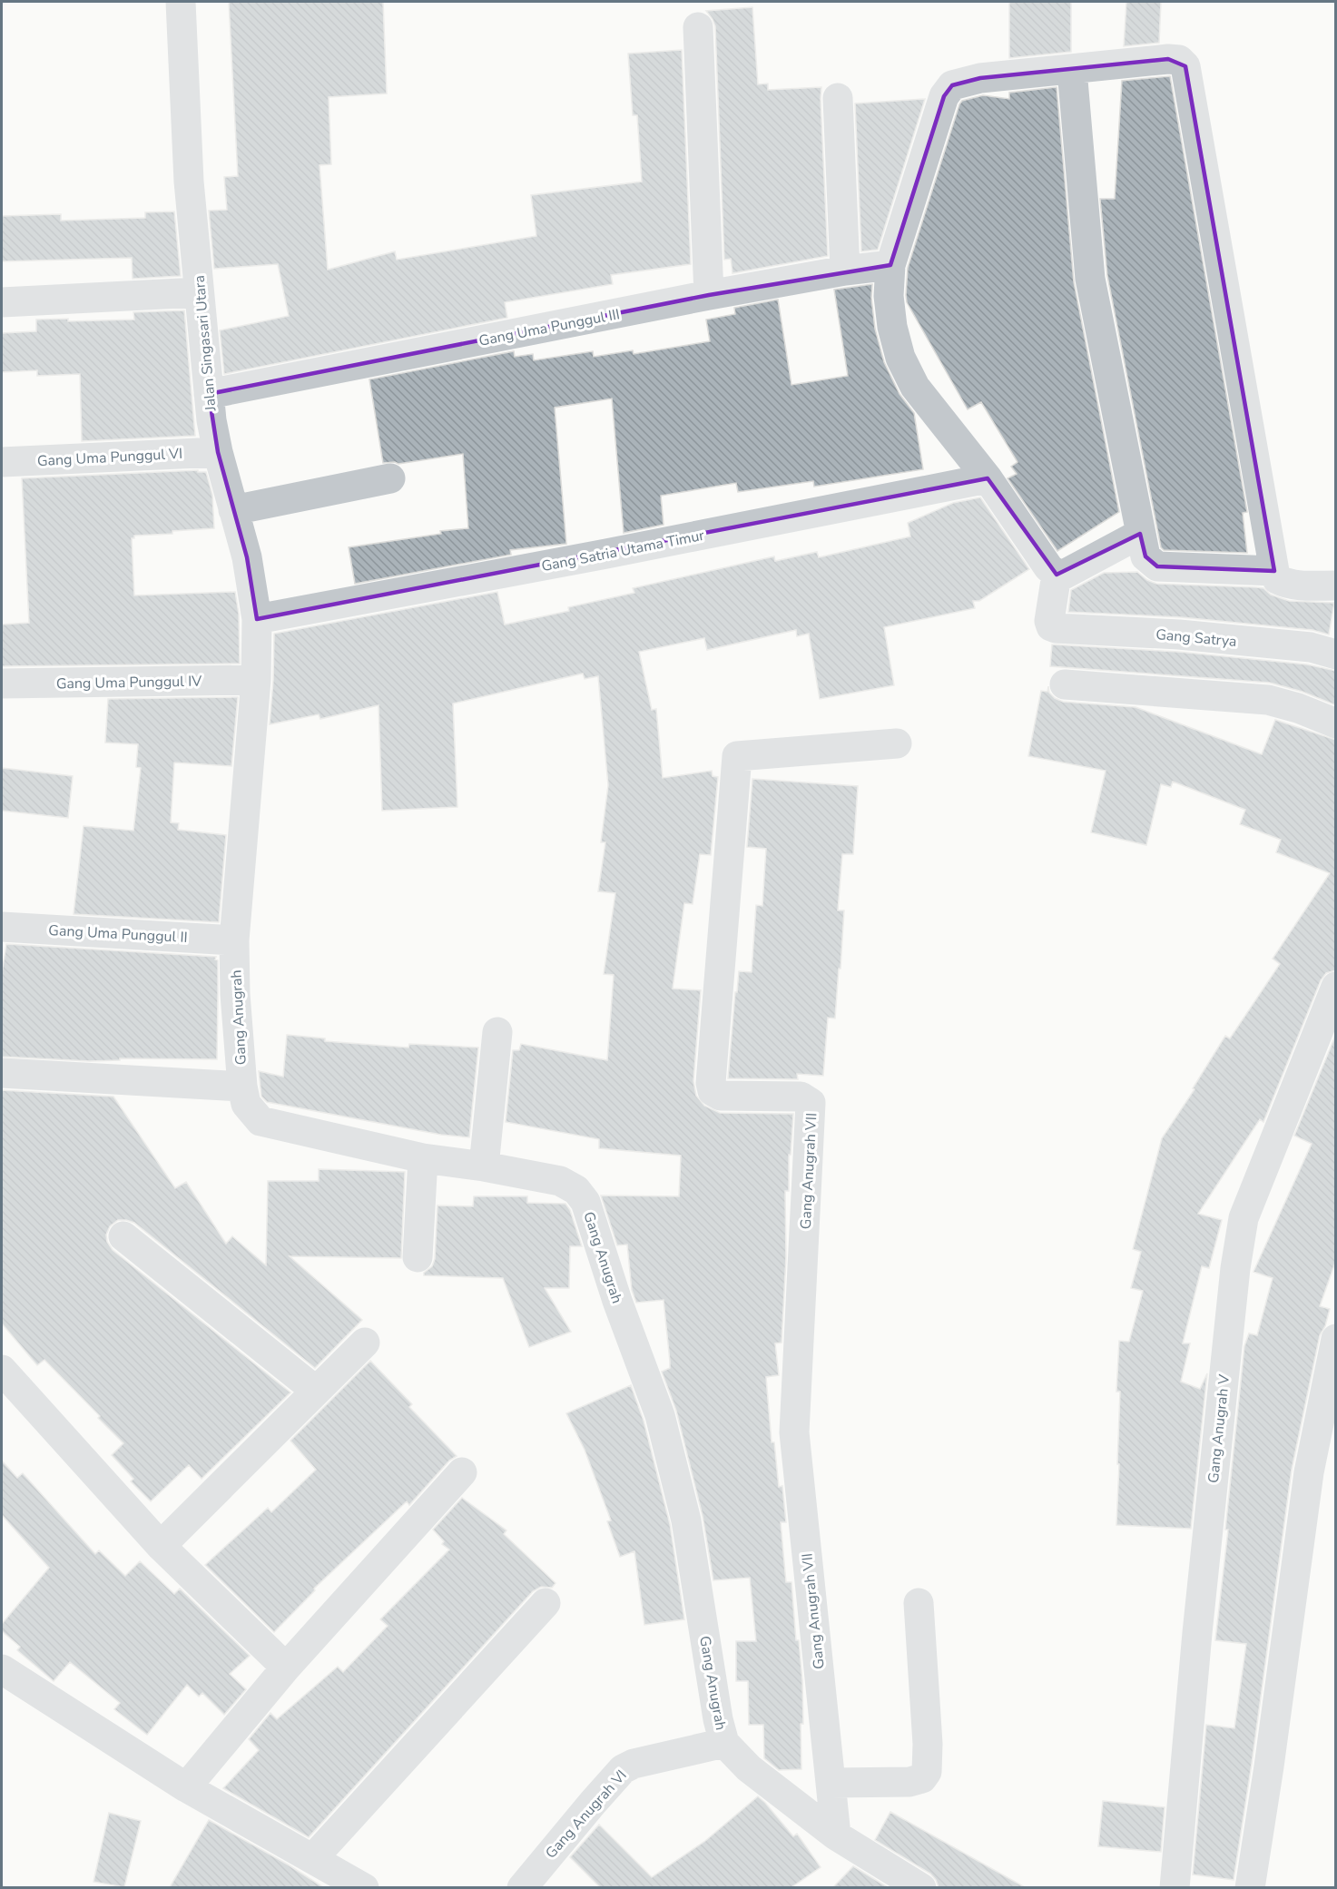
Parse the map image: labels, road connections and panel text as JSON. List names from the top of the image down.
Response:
{
  "streets": {
    "street": [
      "Gang Uma Punggul III",
      "Jalan Singasari Utara",
      "Gang Uma Punggul VI",
      "Gang Satria Utama Timur",
      "Gang Satrya",
      "Gang Uma Punggul IV",
      "Gang Uma Punggul II",
      "Gang Anugrah",
      "Gang Anugrah VII",
      "Gang Anugrah V",
      "Gang Anugrah VI"
    ]
  },
  "crossings": [
    ["Gang Uma Punggul III", "Jalan Singasari Utara"],
    ["Jalan Singasari Utara", "Gang Uma Punggul VI"],
    ["Jalan Singasari Utara", "Gang Satria Utama Timur"],
    ["Jalan Singasari Utara", "Gang Uma Punggul IV"],
    ["Jalan Singasari Utara", "Gang Anugrah"],
    ["Gang Uma Punggul IV", "Gang Anugrah"],
    ["Gang Uma Punggul II", "Gang Anugrah"],
    ["Gang Anugrah", "Gang Anugrah VII"],
    ["Gang Anugrah", "Gang Anugrah VI"]
  ]
}
